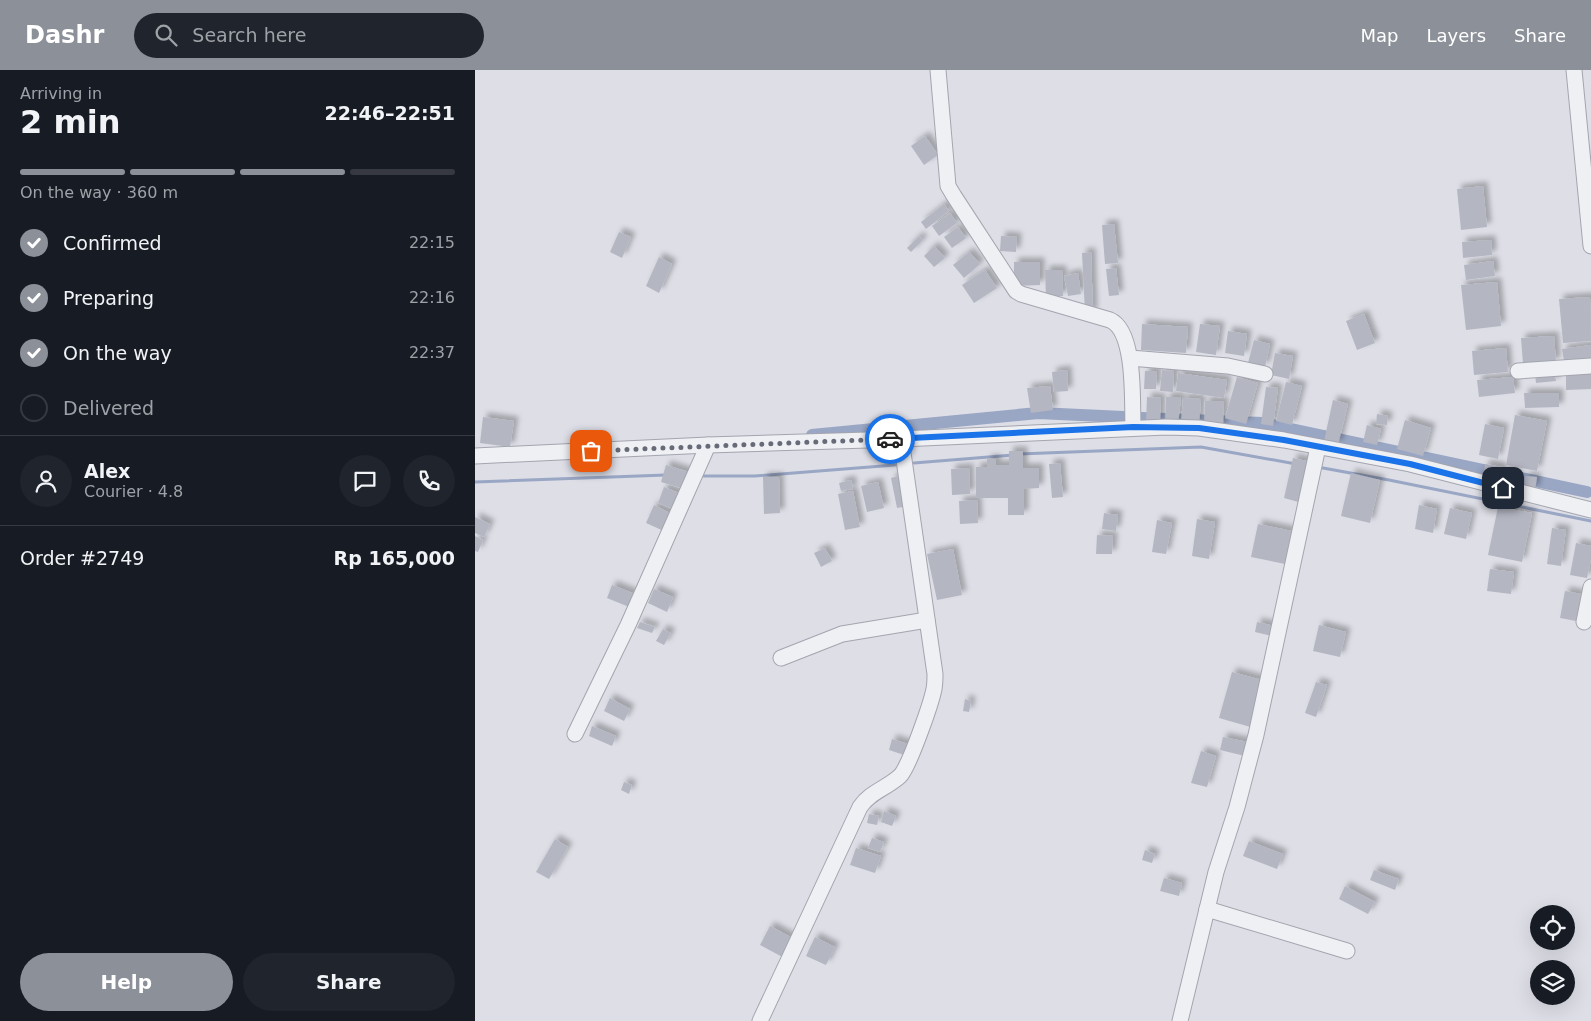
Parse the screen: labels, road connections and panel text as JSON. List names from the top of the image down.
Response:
{
  "page": {
    "header": "Dashr",
    "search": "Search here",
    "nav": ["Map", "Layers", "Share"],
    "heading": ["2 min", "Arriving in", "22:46–22:51"],
    "panel": [
      "Alex",
      "Courier · 4.8",
      "Order #2749",
      "Rp 165,000"
    ],
    "bar": "On the way · 360 m",
    "list": [
      ["Confirmed", "22:15"],
      ["Preparing", "22:16"],
      ["On the way", "22:37"],
      "Delivered"
    ],
    "buttons": ["Help", "Share"]
  }
}
